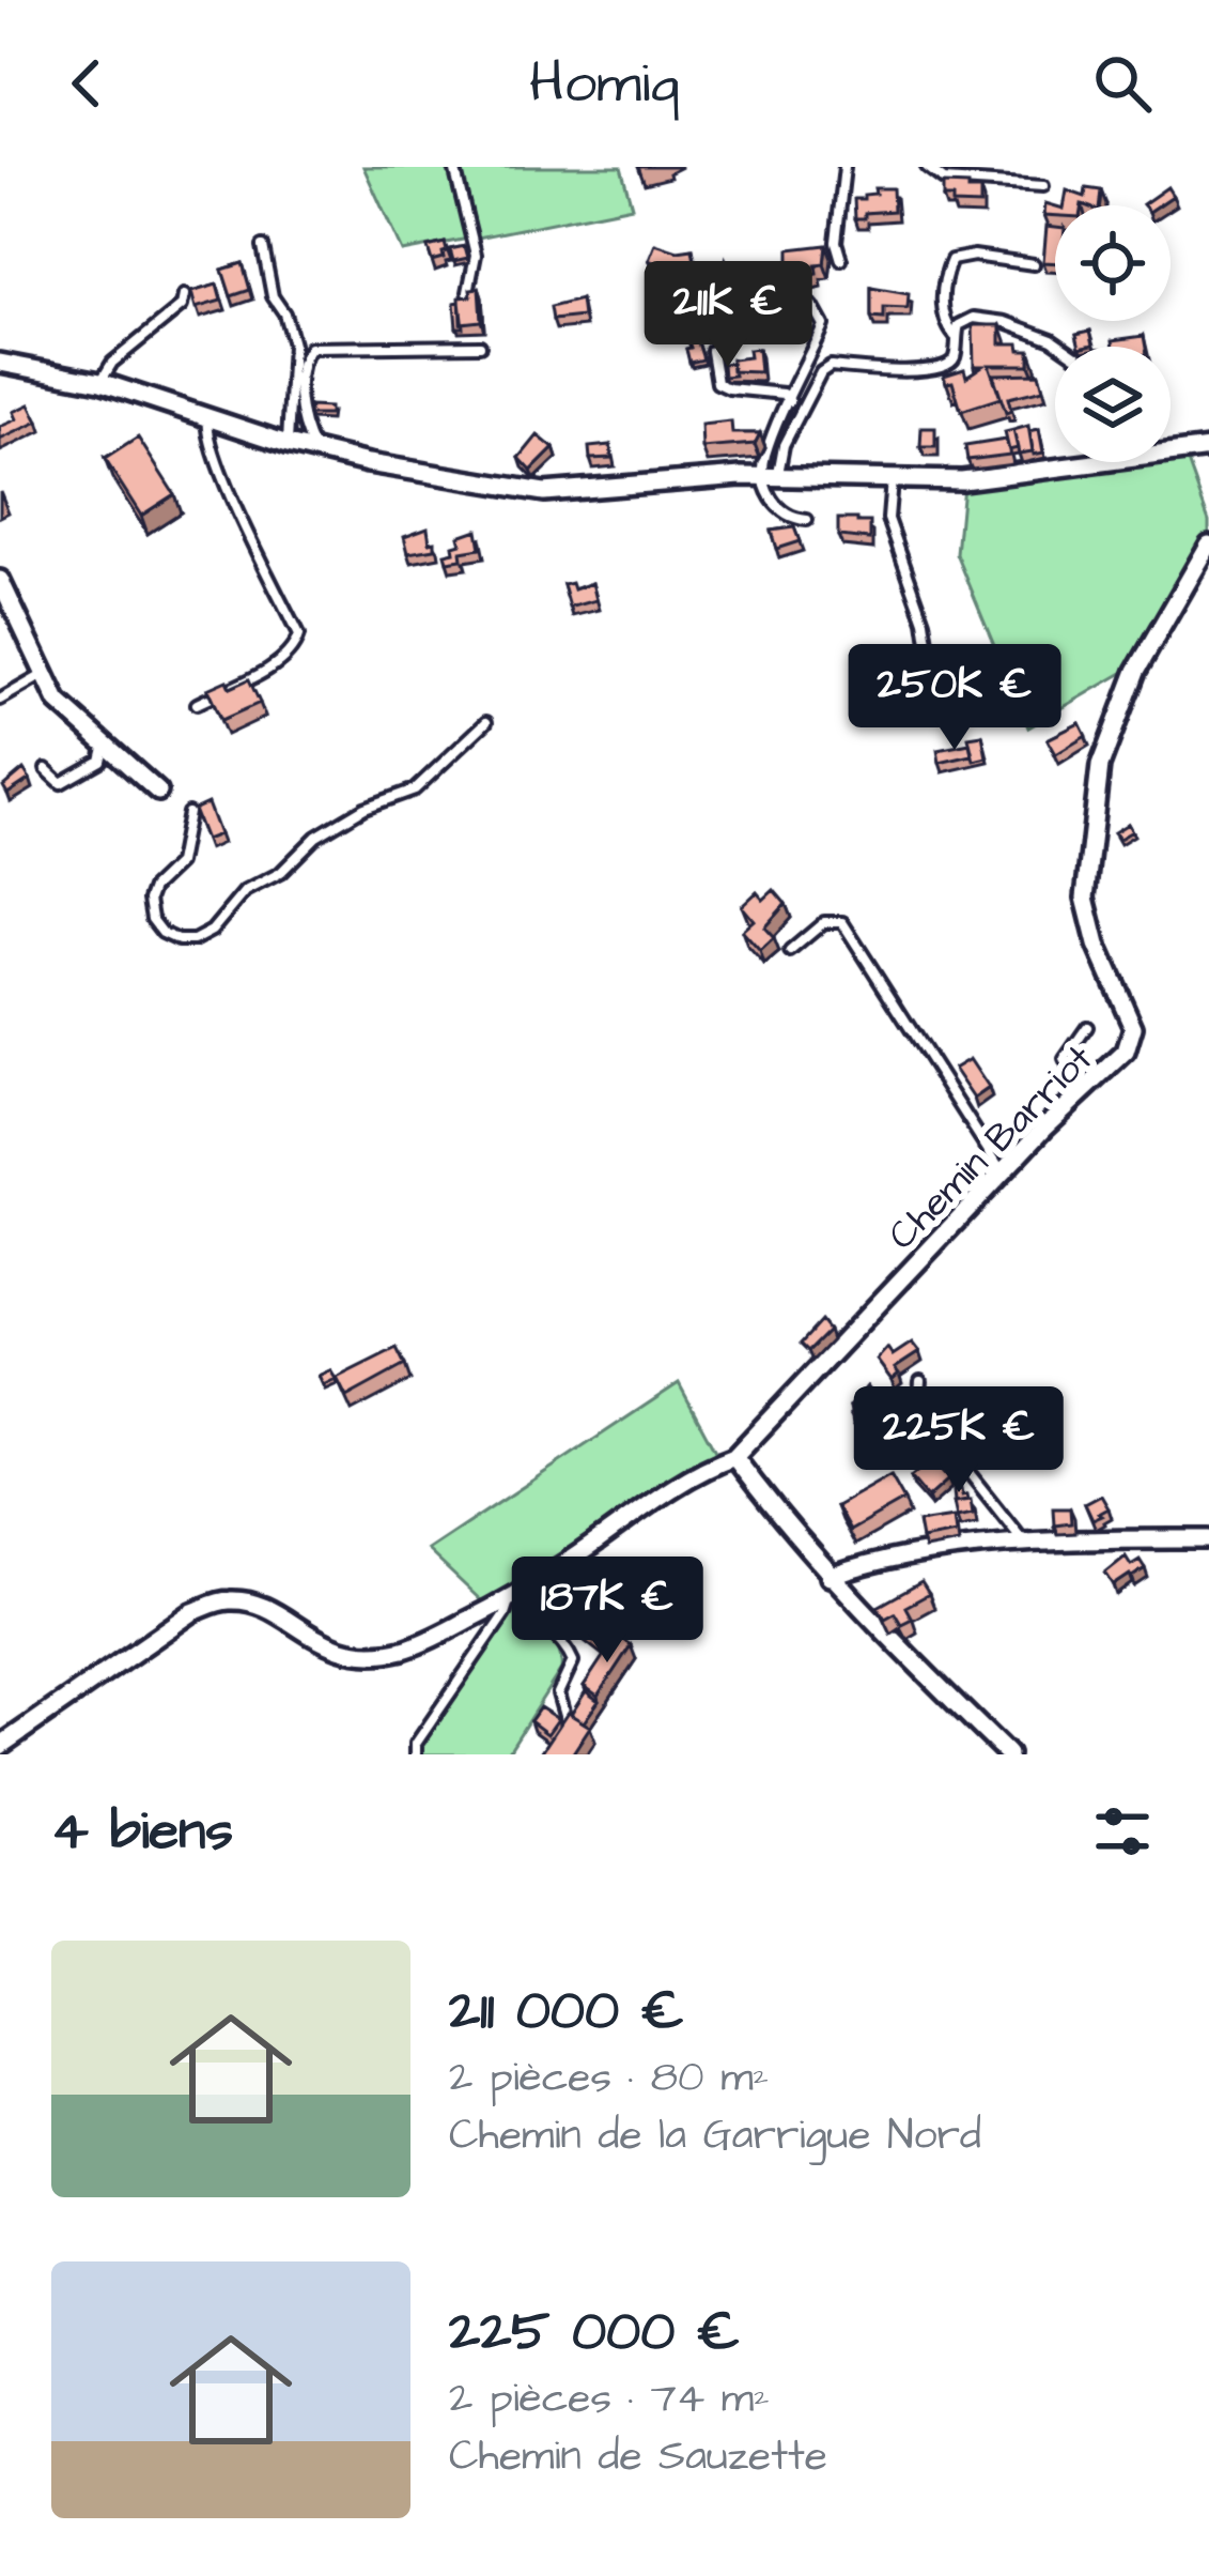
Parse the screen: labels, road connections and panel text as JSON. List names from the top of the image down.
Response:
{
  "streets": {
    "street": ["Chemin Barriot"]
  },
  "page": {
    "header": "Homiq",
    "price": [
      "211K €",
      "250K €",
      "225K €",
      "187K €"
    ],
    "heading": "4 biens",
    "list": [
      {
        "name": "211 000 €",
        "note": "2 pièces · 80 m² · Chemin de la Garrigue Nord"
      },
      {
        "name": "225 000 €",
        "note": "2 pièces · 74 m² · Chemin de Sauzette"
      }
    ]
  }
}
